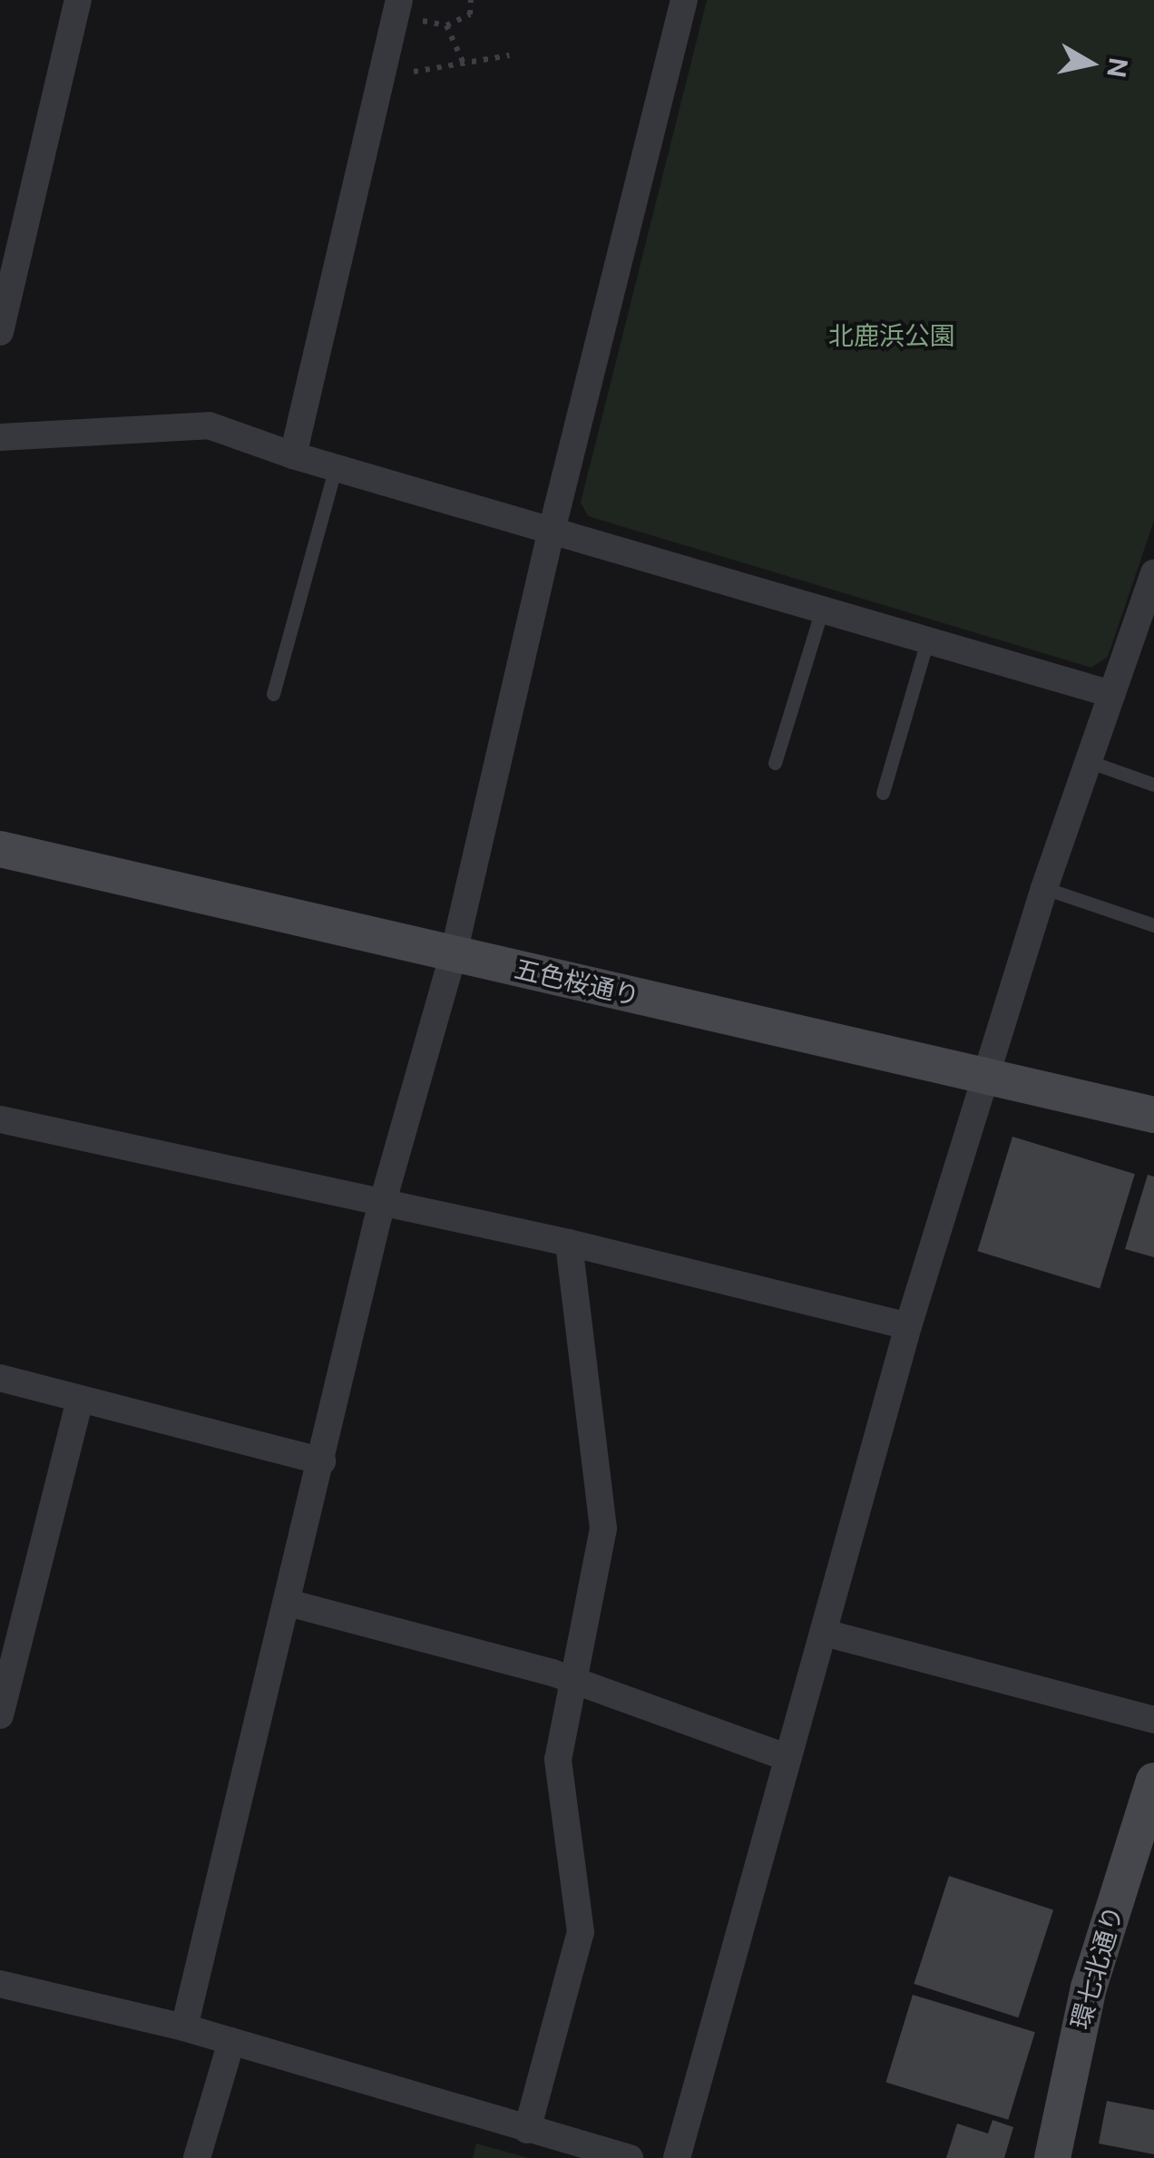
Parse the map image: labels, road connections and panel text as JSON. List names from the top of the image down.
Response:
{
  "streets": {
    "street": ["五色桜通り", "環七北通り"]
  },
  "parks": ["北鹿浜公園"],
  "north": "right"
}
